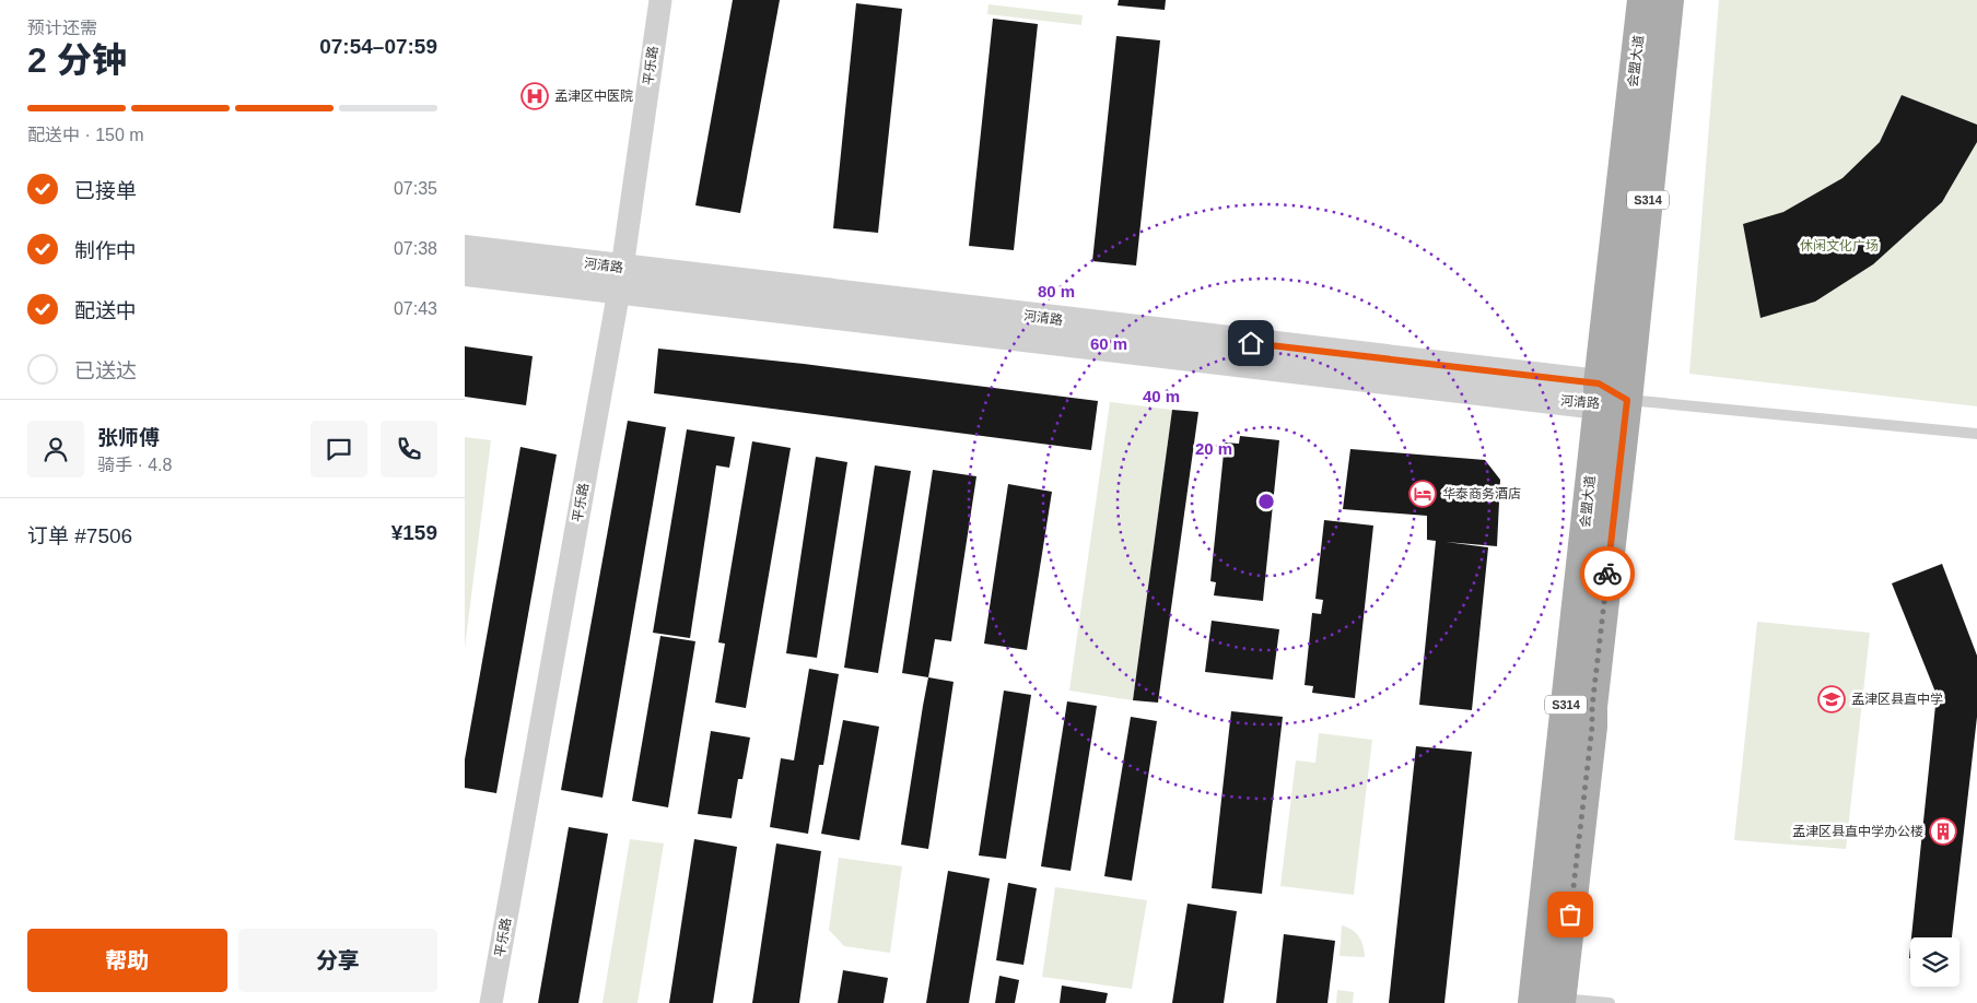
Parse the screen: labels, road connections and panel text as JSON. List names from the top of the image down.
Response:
{
  "streets": {
    "main road": ["会盟大道", "S314"],
    "street": ["平乐路", "河清路"]
  },
  "crossings": [
    ["会盟大道", "河清路"],
    ["平乐路", "河清路"]
  ],
  "parks": ["休闲文化广场"],
  "places": {
    "hospital": ["孟津区中医院"],
    "hotel": ["华泰商务酒店"],
    "school or university": ["孟津区县直中学"],
    "building": ["孟津区县直中学办公楼"]
  },
  "page": {
    "heading": ["2 分钟", "预计还需", "07:54–07:59"],
    "panel": [
      "张师傅",
      "骑手 · 4.8",
      "订单 #7506",
      "¥159"
    ],
    "bar": "配送中 · 150 m",
    "list": [
      ["已接单", "07:35"],
      ["制作中", "07:38"],
      ["配送中", "07:43"],
      "已送达"
    ],
    "buttons": ["帮助", "分享"]
  },
  "rings": [
    "80 m",
    "60 m",
    "40 m",
    "20 m"
  ]
}
